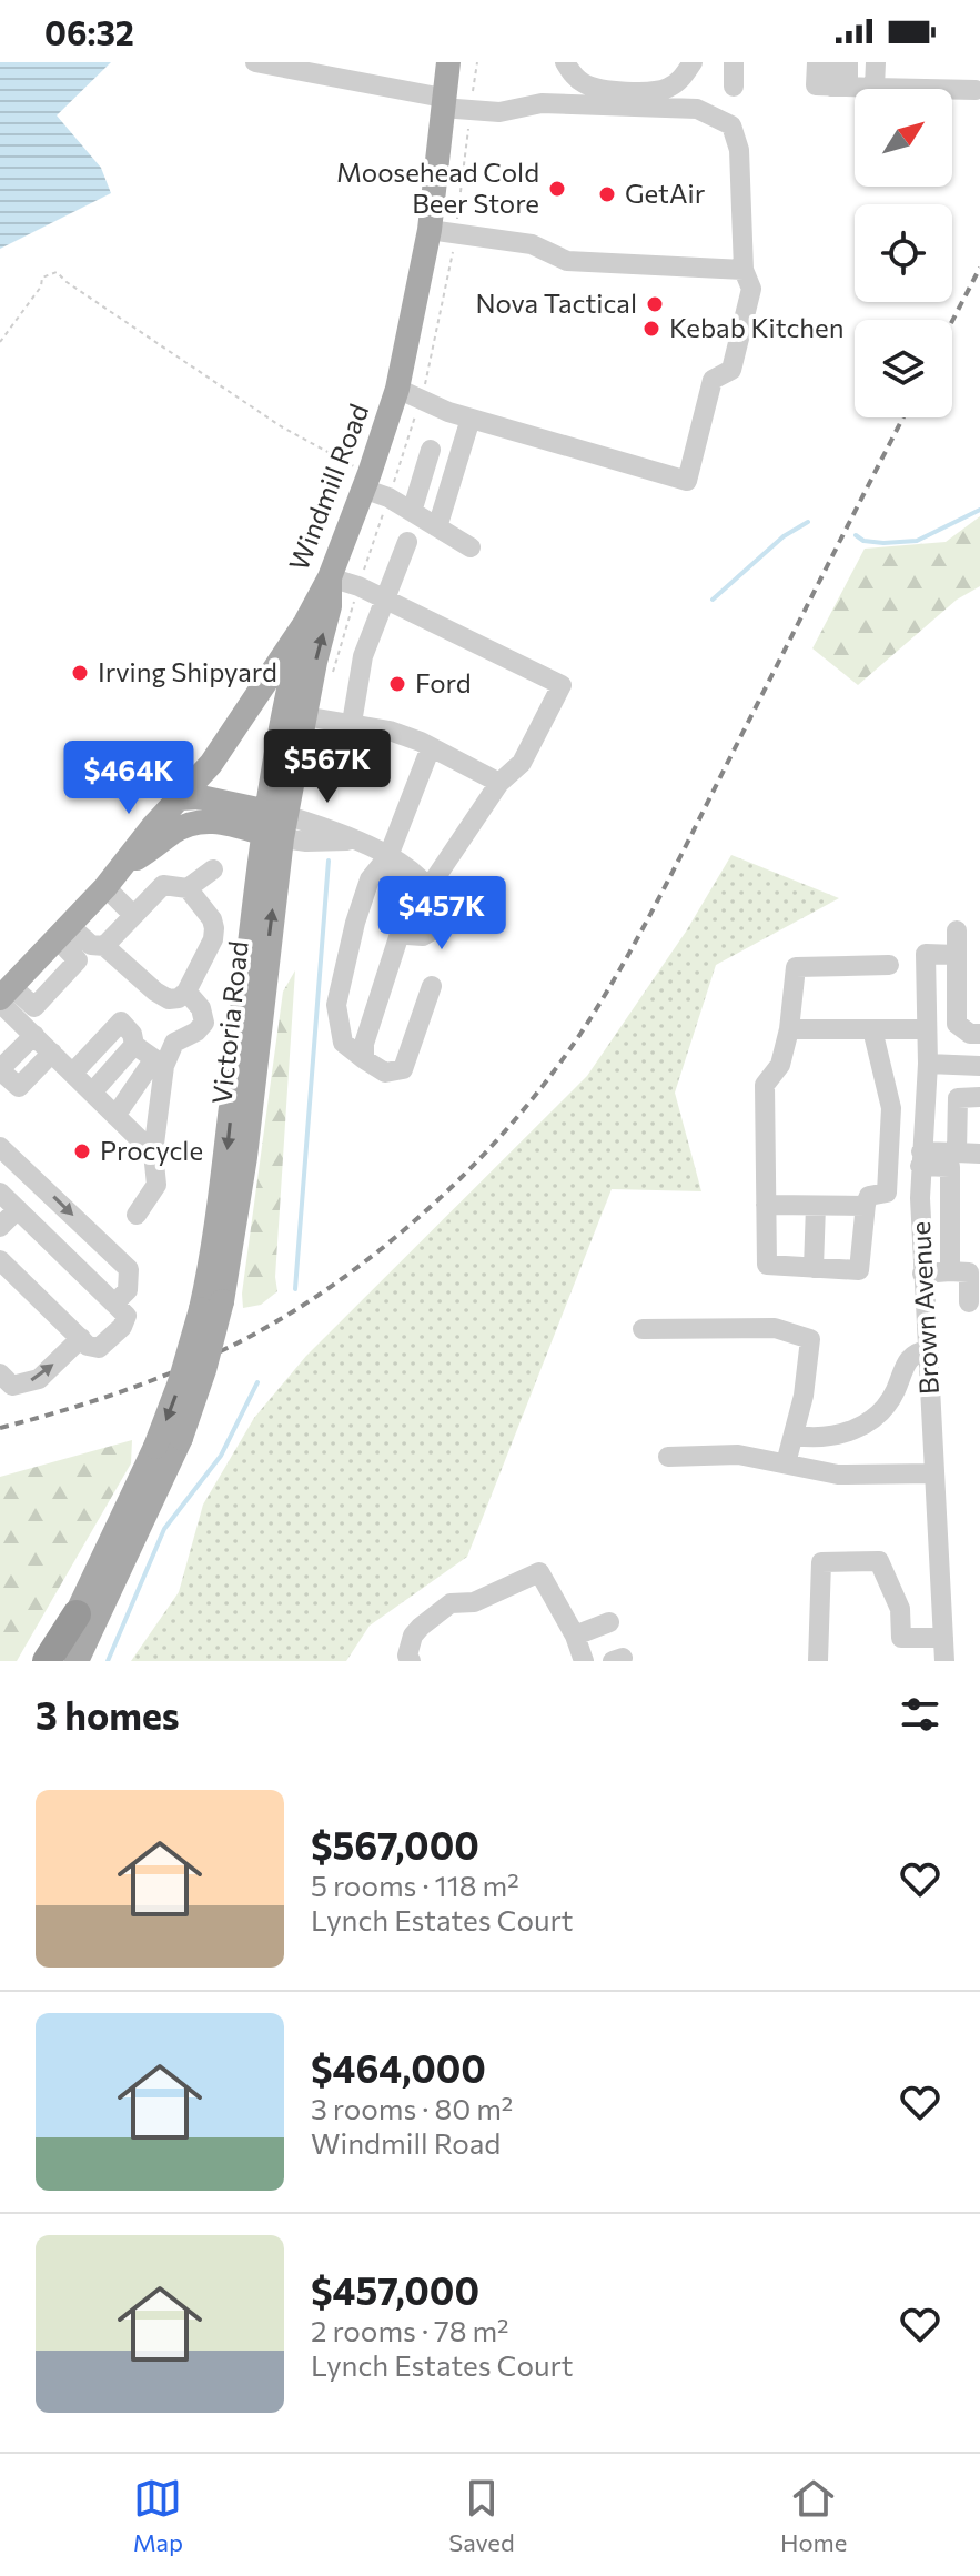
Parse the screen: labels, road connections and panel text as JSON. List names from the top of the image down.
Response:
{
  "streets": {
    "main road": ["Windmill Road", "Victoria Road"],
    "street": ["Brown Avenue"]
  },
  "crossings": [
    ["Windmill Road", "Victoria Road"]
  ],
  "places": [
    "Moosehead Cold Beer Store",
    "GetAir",
    "Nova Tactical",
    "Kebab Kitchen",
    "Irving Shipyard",
    "Ford",
    "Procycle"
  ],
  "north": "top right",
  "page": {
    "status": "06:32",
    "price": ["$567K", "$464K", "$457K"],
    "heading": "3 homes",
    "list": [
      {
        "name": "$567,000",
        "note": "5 rooms · 118 m² · Lynch Estates Court"
      },
      {
        "name": "$464,000",
        "note": "3 rooms · 80 m² · Windmill Road"
      },
      {
        "name": "$457,000",
        "note": "2 rooms · 78 m² · Lynch Estates Court"
      }
    ],
    "tabs": ["Map", "Saved", "Home"]
  }
}
